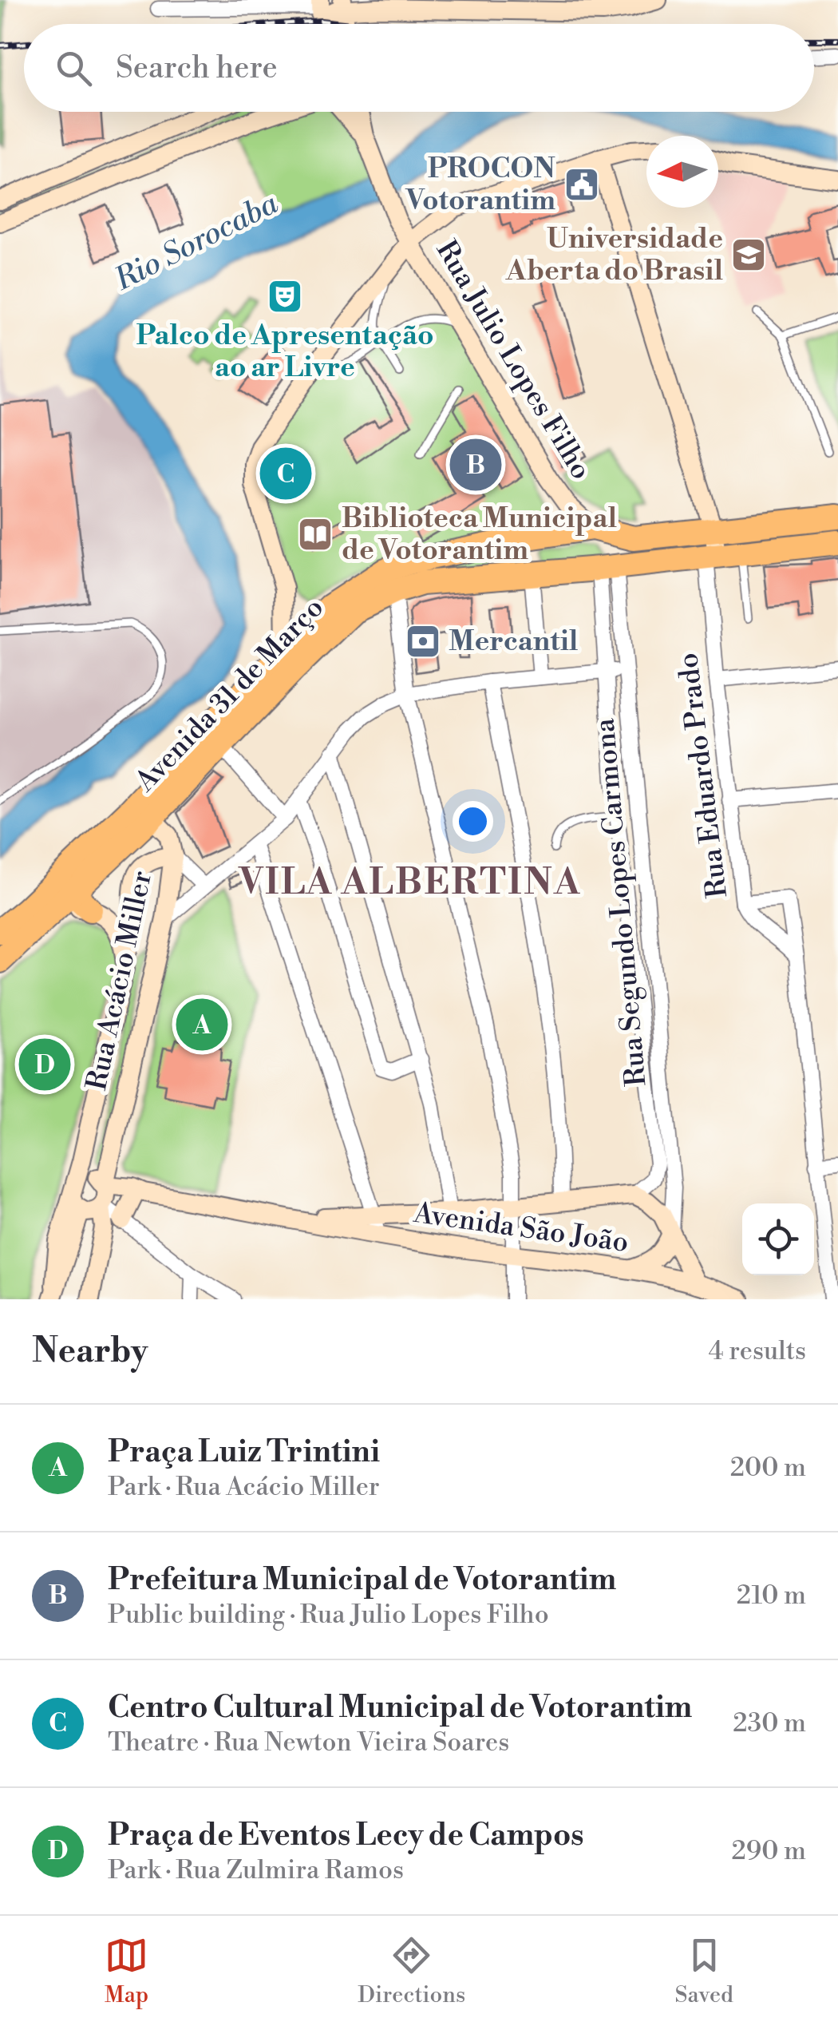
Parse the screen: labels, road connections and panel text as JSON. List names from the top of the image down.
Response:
{
  "streets": {
    "highway": ["Avenida 31 de Março"],
    "main road": ["Rua Julio Lopes Filho", "Rua Acácio Miller", "Avenida São João"],
    "street": ["Rua Eduardo Prado", "Rua Segundo Lopes Carmona"]
  },
  "crossings": [
    ["Rua Julio Lopes Filho", "Avenida 31 de Março"],
    ["Avenida 31 de Março", "Rua Eduardo Prado"],
    ["Avenida 31 de Março", "Rua Segundo Lopes Carmona"],
    ["Avenida 31 de Março", "Rua Acácio Miller"],
    ["Rua Acácio Miller", "Avenida São João"]
  ],
  "districts": ["VILA ALBERTINA"],
  "water": ["Rio Sorocaba"],
  "places": {
    "public building": ["PROCON Votorantim"],
    "school or university": ["Universidade Aberta do Brasil"],
    "theatre": ["Palco de Apresentação ao ar Livre"],
    "library": ["Biblioteca Municipal de Votorantim"],
    "bank": ["Mercantil"]
  },
  "north": "left",
  "page": {
    "search": "Search here",
    "pins": [
      "B",
      "C",
      "A",
      "D"
    ],
    "heading": ["Nearby", "4 results"],
    "list": [
      {
        "mark": "A",
        "name": "Praça Luiz Trintini",
        "note": "Park · Rua Acácio Miller",
        "value": "200 m"
      },
      {
        "mark": "B",
        "name": "Prefeitura Municipal de Votorantim",
        "note": "Public building · Rua Julio Lopes Filho",
        "value": "210 m"
      },
      {
        "mark": "C",
        "name": "Centro Cultural Municipal de Votorantim",
        "note": "Theatre · Rua Newton Vieira Soares",
        "value": "230 m"
      },
      {
        "mark": "D",
        "name": "Praça de Eventos Lecy de Campos",
        "note": "Park · Rua Zulmira Ramos",
        "value": "290 m"
      }
    ],
    "nav": ["Map", "Directions", "Saved"]
  }
}
